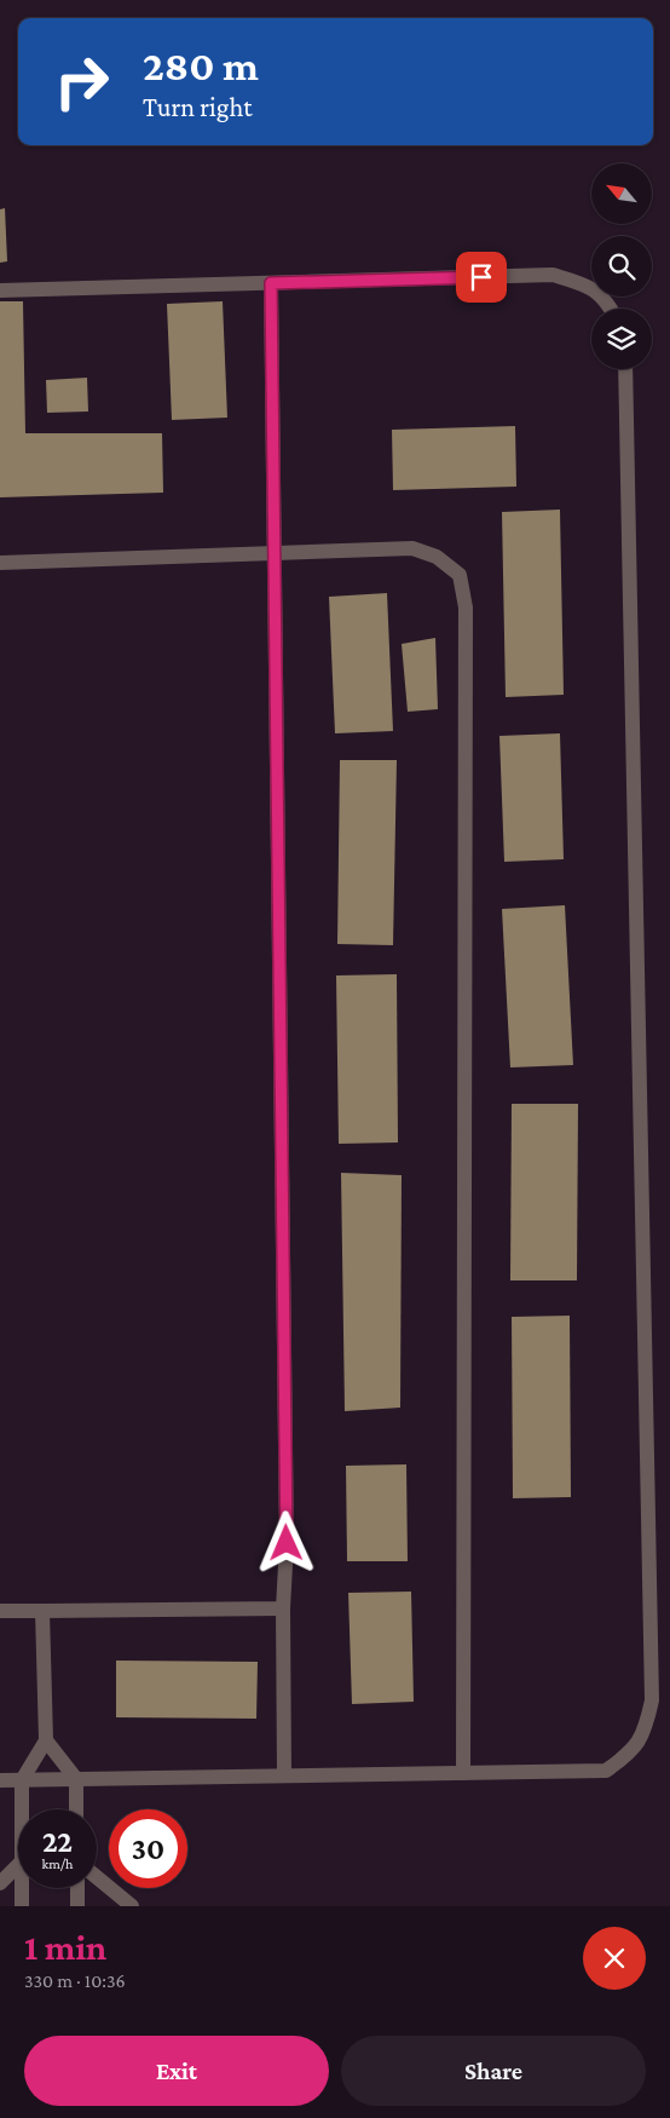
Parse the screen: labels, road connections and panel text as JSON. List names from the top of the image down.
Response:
{
  "north": "top left",
  "page": {
    "turn": ["280 m", "Turn right"],
    "speed": "22 km/h",
    "limit": "30",
    "heading": ["1 min", "330 m · 10:36"],
    "buttons": ["Exit", "Share"]
  }
}
